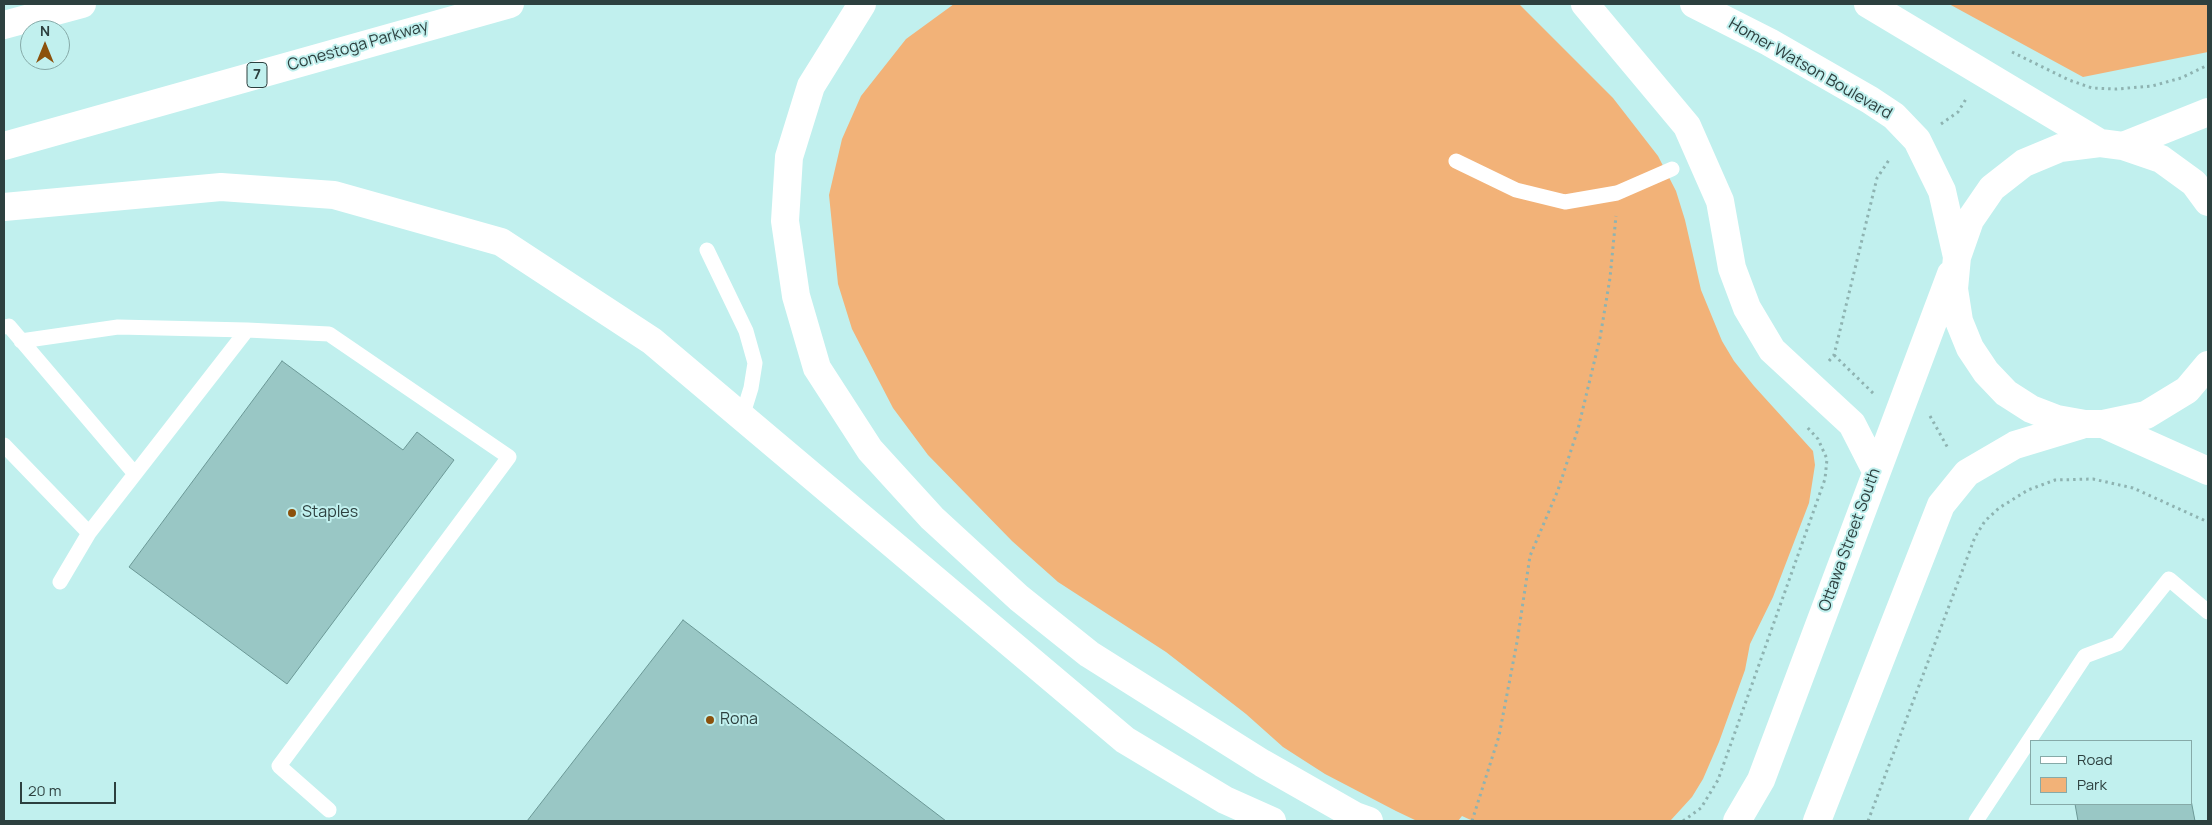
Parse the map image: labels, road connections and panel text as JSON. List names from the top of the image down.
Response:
{
  "streets": {
    "main road": [
      "Conestoga Parkway",
      "Homer Watson Boulevard",
      "7",
      "Ottawa Street South"
    ]
  },
  "crossings": [
    ["Homer Watson Boulevard", "Ottawa Street South"]
  ],
  "places": ["Staples", "Rona"],
  "legend": ["Road", "Park"],
  "scale_bar": "20 m",
  "north": "top"
}
